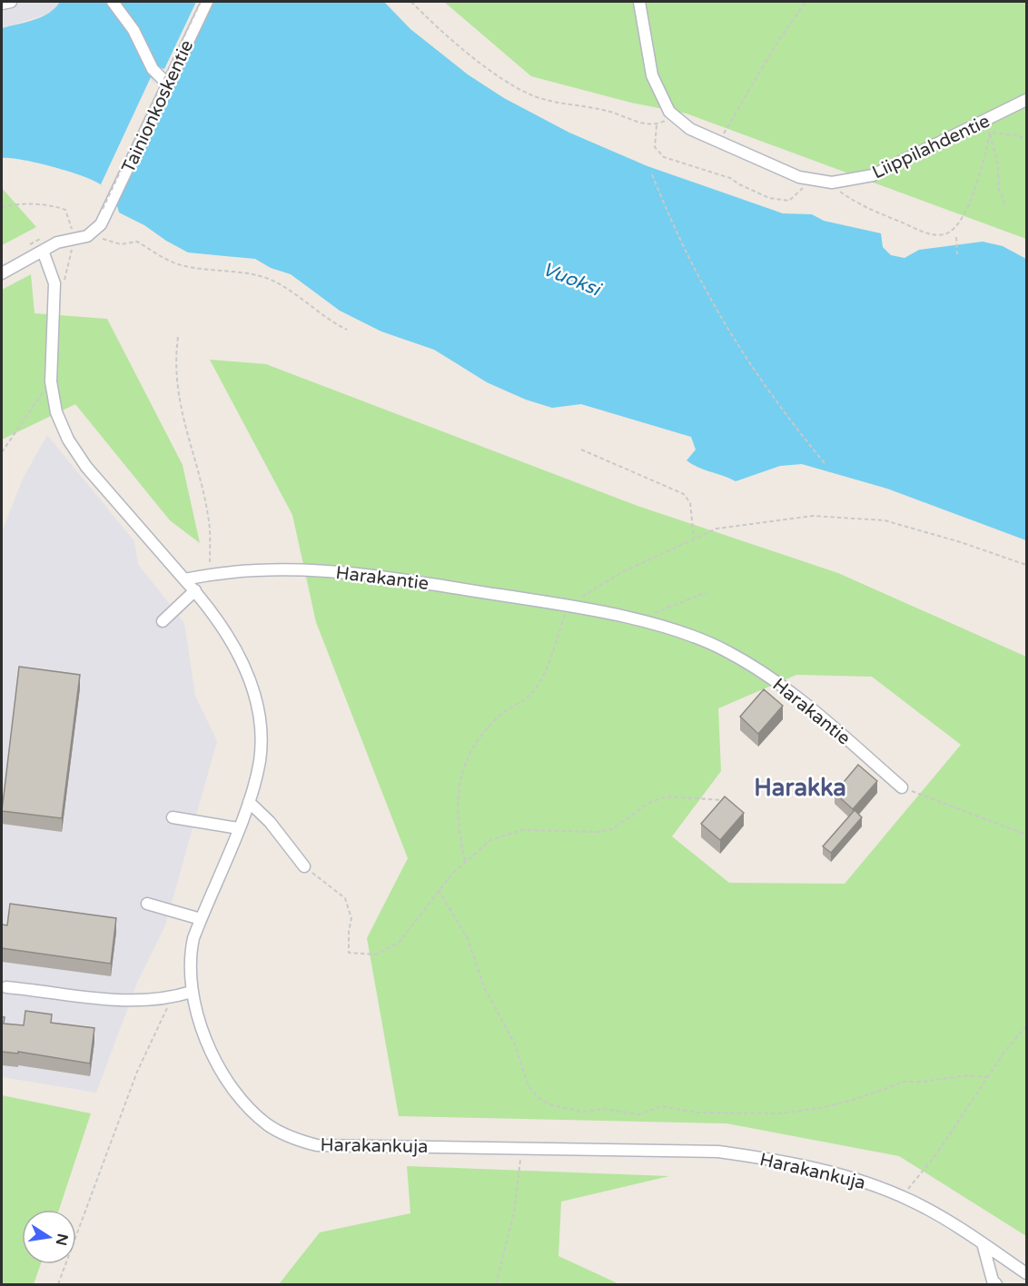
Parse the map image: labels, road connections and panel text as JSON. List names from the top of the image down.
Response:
{
  "streets": {
    "street": [
      "Tainionkoskentie",
      "Liippilahdentie",
      "Harakantie",
      "Harakankuja"
    ]
  },
  "crossings": [
    ["Harakantie", "Harakankuja"]
  ],
  "districts": ["Harakka"],
  "water": ["Vuoksi"],
  "north": "right"
}
